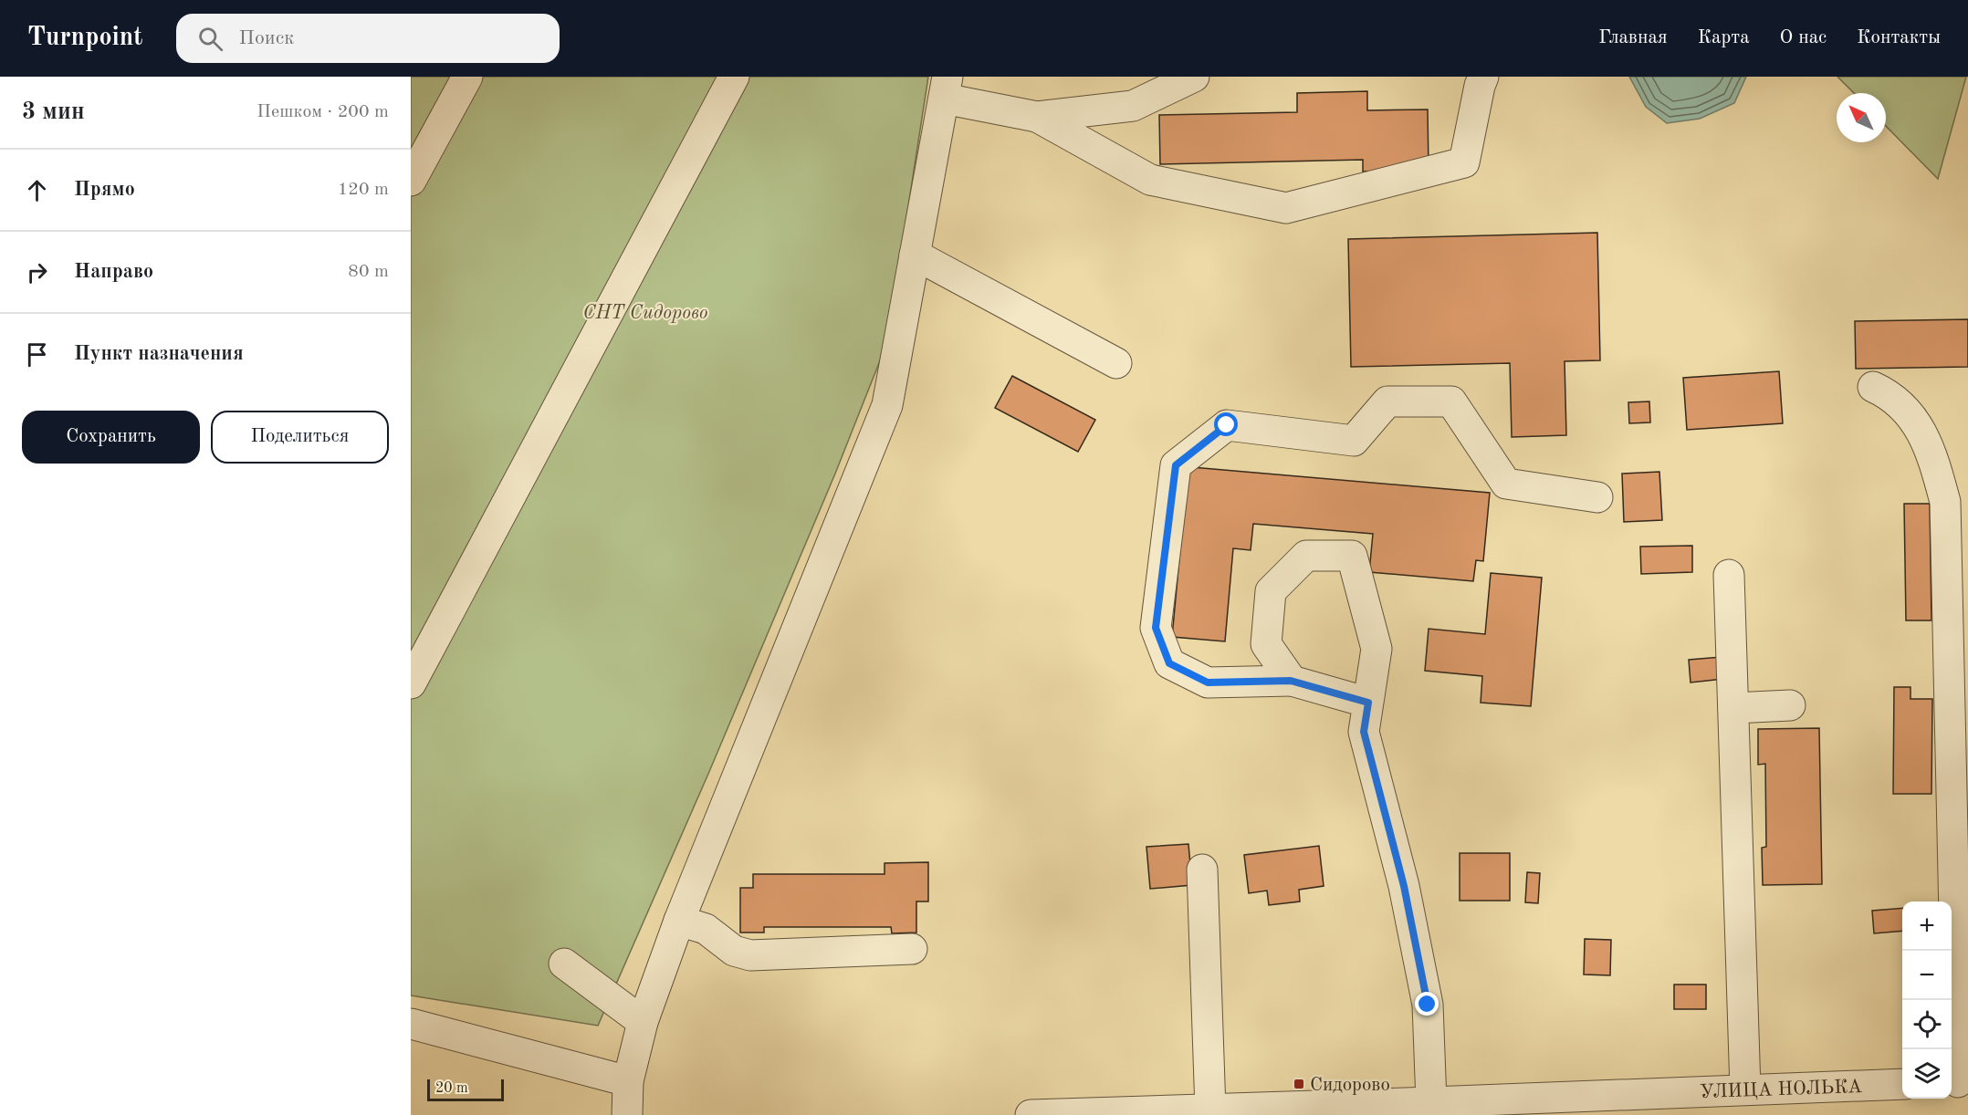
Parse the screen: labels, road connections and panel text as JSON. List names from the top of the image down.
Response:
{
  "streets": {
    "street": ["УЛИЦА НОЛЬКА"]
  },
  "parks": ["СНТ Сидорово"],
  "places": {
    "transit": ["Сидорово"]
  },
  "scale_bar": "20 m",
  "north": "top left",
  "page": {
    "header": "Turnpoint",
    "search": "Поиск",
    "nav": [
      "Главная",
      "Карта",
      "О нас",
      "Контакты"
    ],
    "heading": ["3 мин", "Пешком · 200 m"],
    "list": [
      ["Прямо", "120 m"],
      ["Направо", "80 m"],
      "Пункт назначения"
    ],
    "buttons": ["Сохранить", "Поделиться"],
    "map_buttons": ["+", "−"],
    "scale": "20 m"
  }
}
